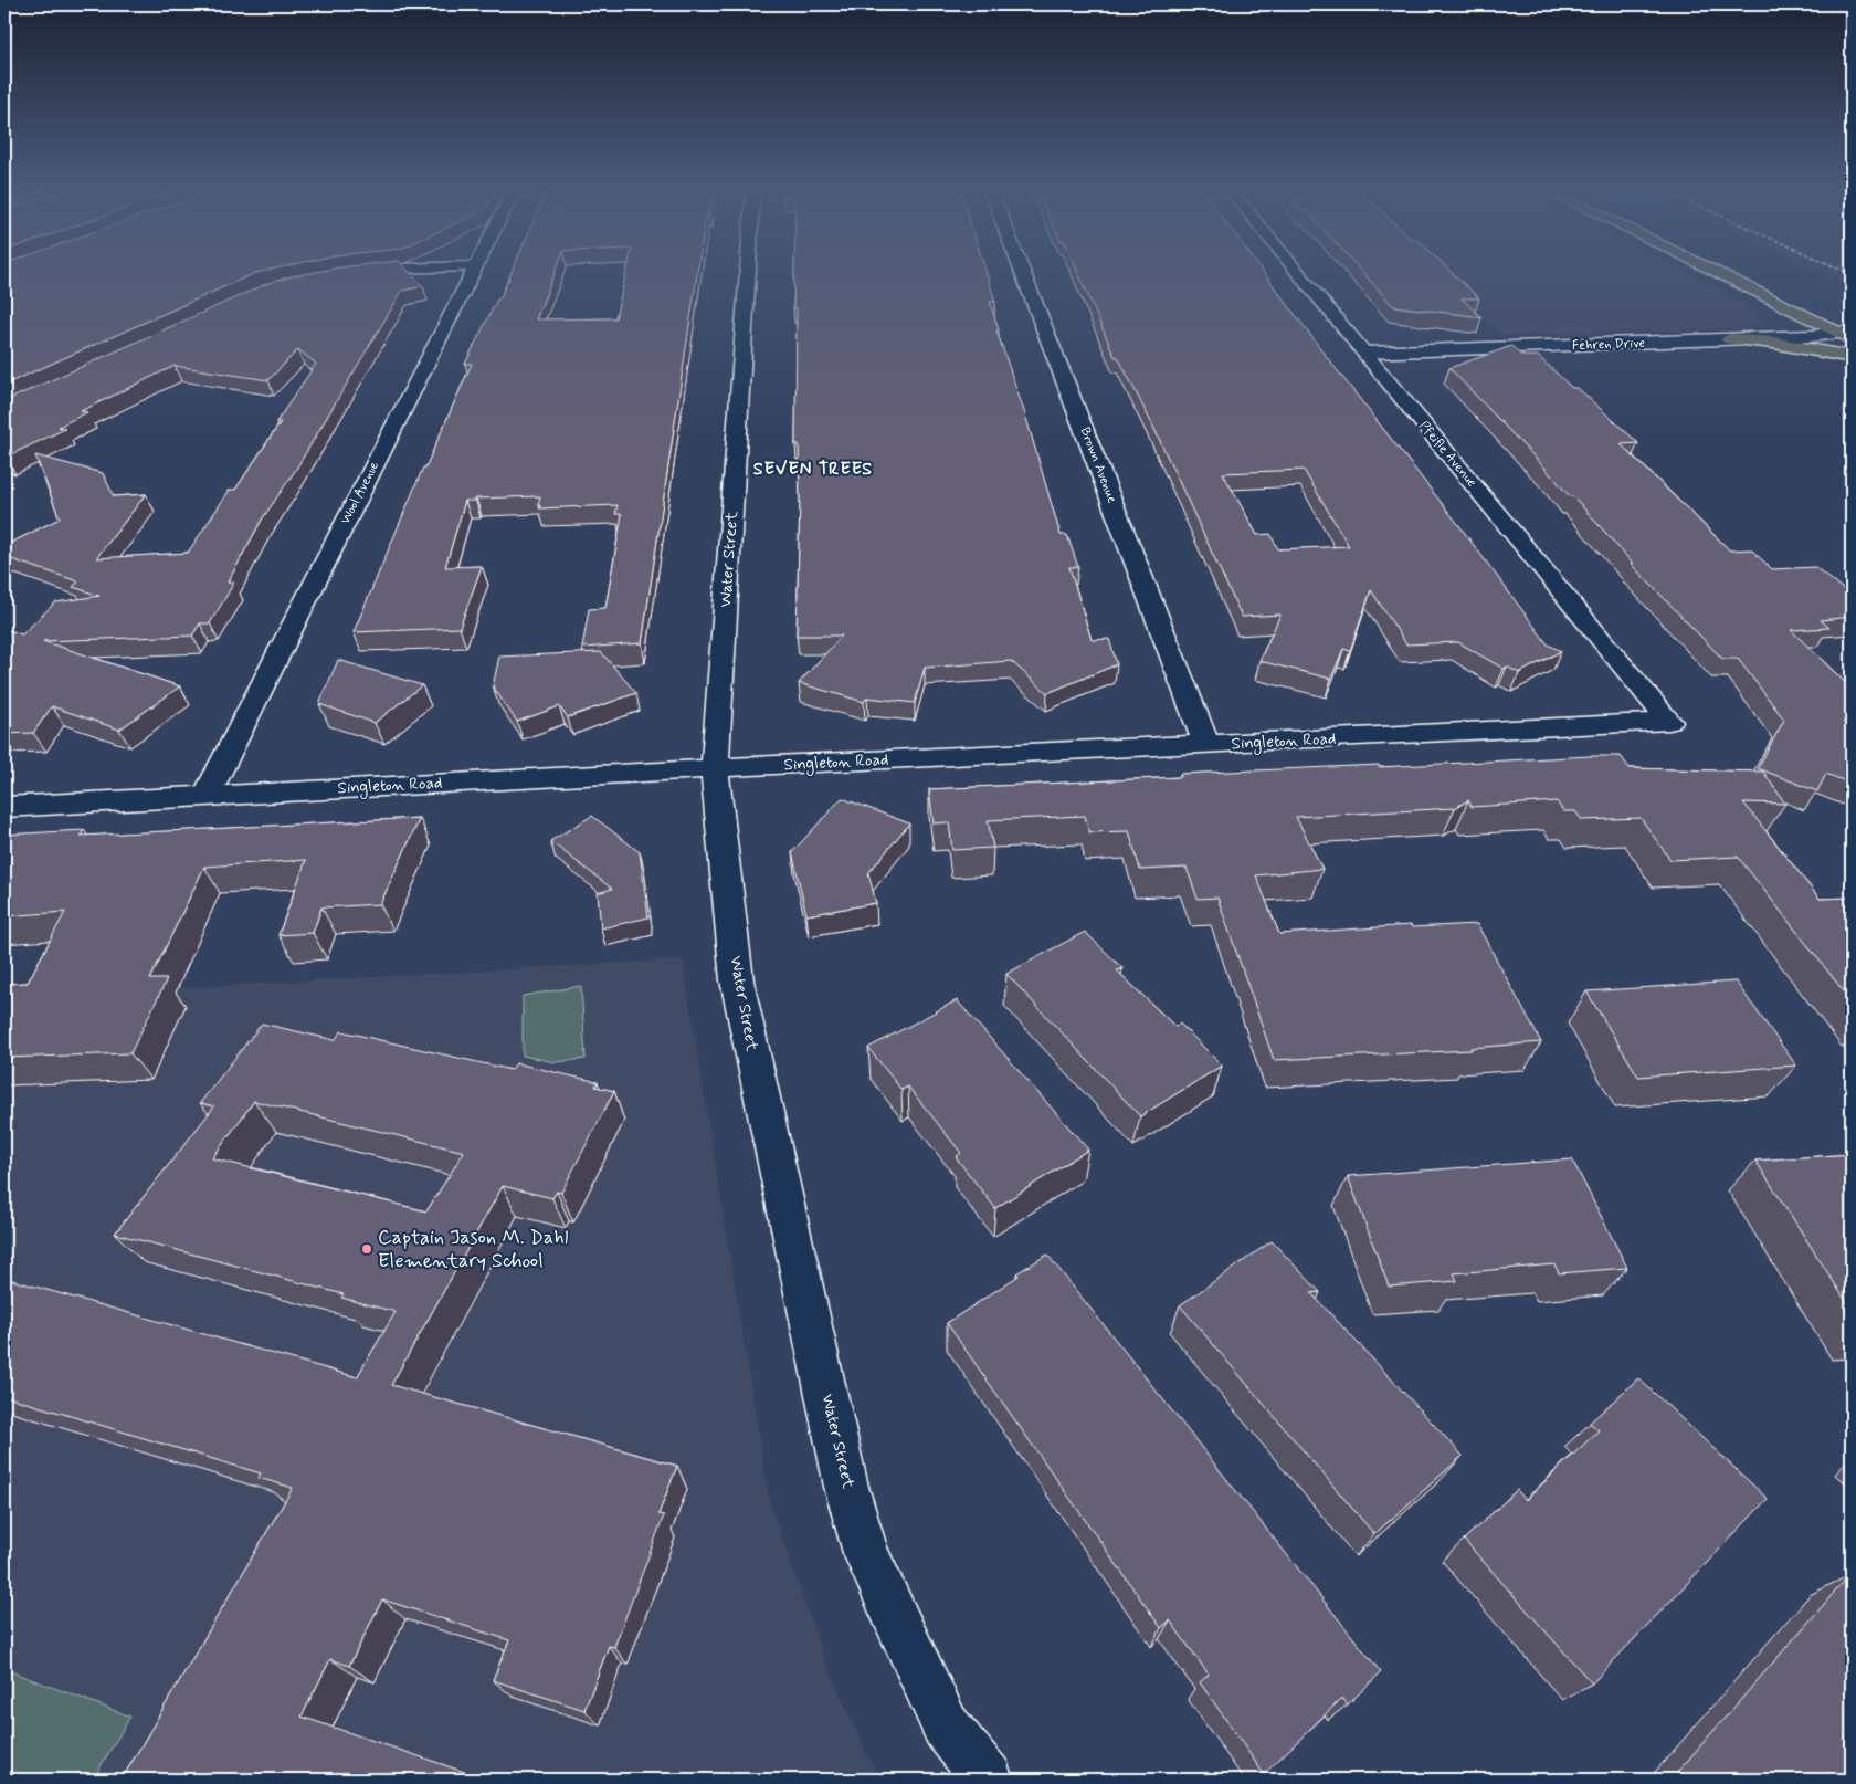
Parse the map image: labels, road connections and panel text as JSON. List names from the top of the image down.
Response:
{
  "streets": {
    "street": [
      "Fehren Drive",
      "Pfeifle Avenue",
      "Brown Avenue",
      "Wool Avenue",
      "Water Street",
      "Singleton Road"
    ]
  },
  "crossings": [
    ["Fehren Drive", "Pfeifle Avenue"],
    ["Pfeifle Avenue", "Singleton Road"],
    ["Brown Avenue", "Singleton Road"],
    ["Wool Avenue", "Singleton Road"],
    ["Water Street", "Singleton Road"]
  ],
  "districts": ["SEVEN TREES"],
  "places": ["Captain Jason M. Dahl Elementary School"]
}
